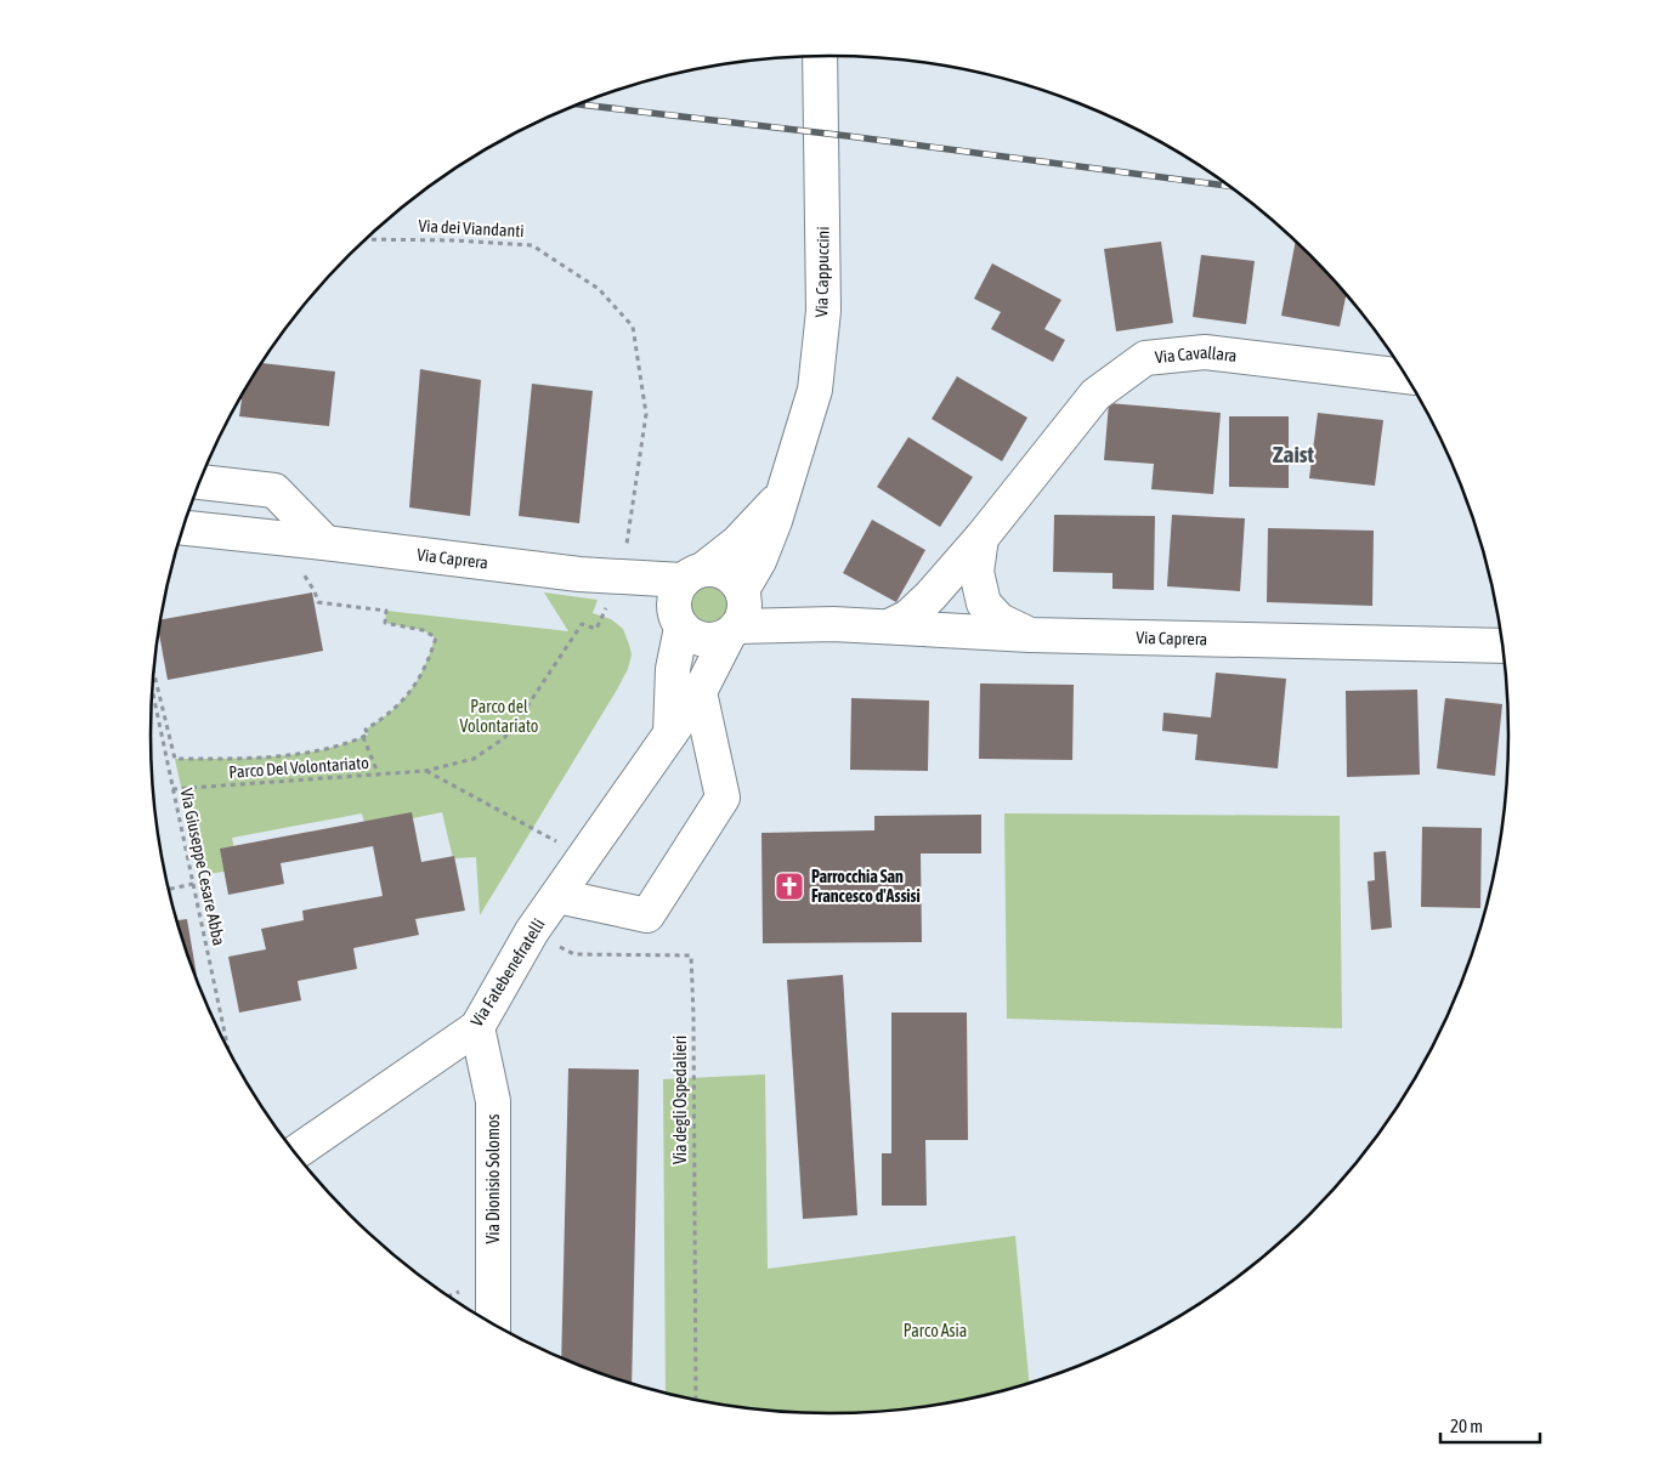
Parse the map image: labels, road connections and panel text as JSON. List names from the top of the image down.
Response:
{
  "streets": {
    "street": [
      "Via Cappuccini",
      "Via Cavallara",
      "Via Caprera",
      "Via Fatebenefratelli",
      "Via Dionisio Solomos"
    ],
    "path": [
      "Via dei Viandanti",
      "Parco Del Volontariato",
      "Via Giuseppe Cesare Abba",
      "Via degli Ospedalieri"
    ]
  },
  "crossings": [
    ["Via dei Viandanti", "Via Caprera"],
    ["Via dei Viandanti", "Parco Del Volontariato"],
    ["Via Cappuccini", "Via Caprera"],
    ["Via Cappuccini", "Via Fatebenefratelli"],
    ["Via Cavallara", "Via Caprera"],
    ["Via Caprera", "Parco Del Volontariato"],
    ["Via Caprera", "Via Fatebenefratelli"],
    ["Parco Del Volontariato", "Via Giuseppe Cesare Abba"],
    ["Via Fatebenefratelli", "Via degli Ospedalieri"],
    ["Via Fatebenefratelli", "Via Dionisio Solomos"]
  ],
  "districts": ["Zaist"],
  "parks": ["Parco del Volontariato", "Parco Asia"],
  "places": {
    "church": ["Parrocchia San Francesco d'Assisi"]
  },
  "scale_bar": "20 m"
}
